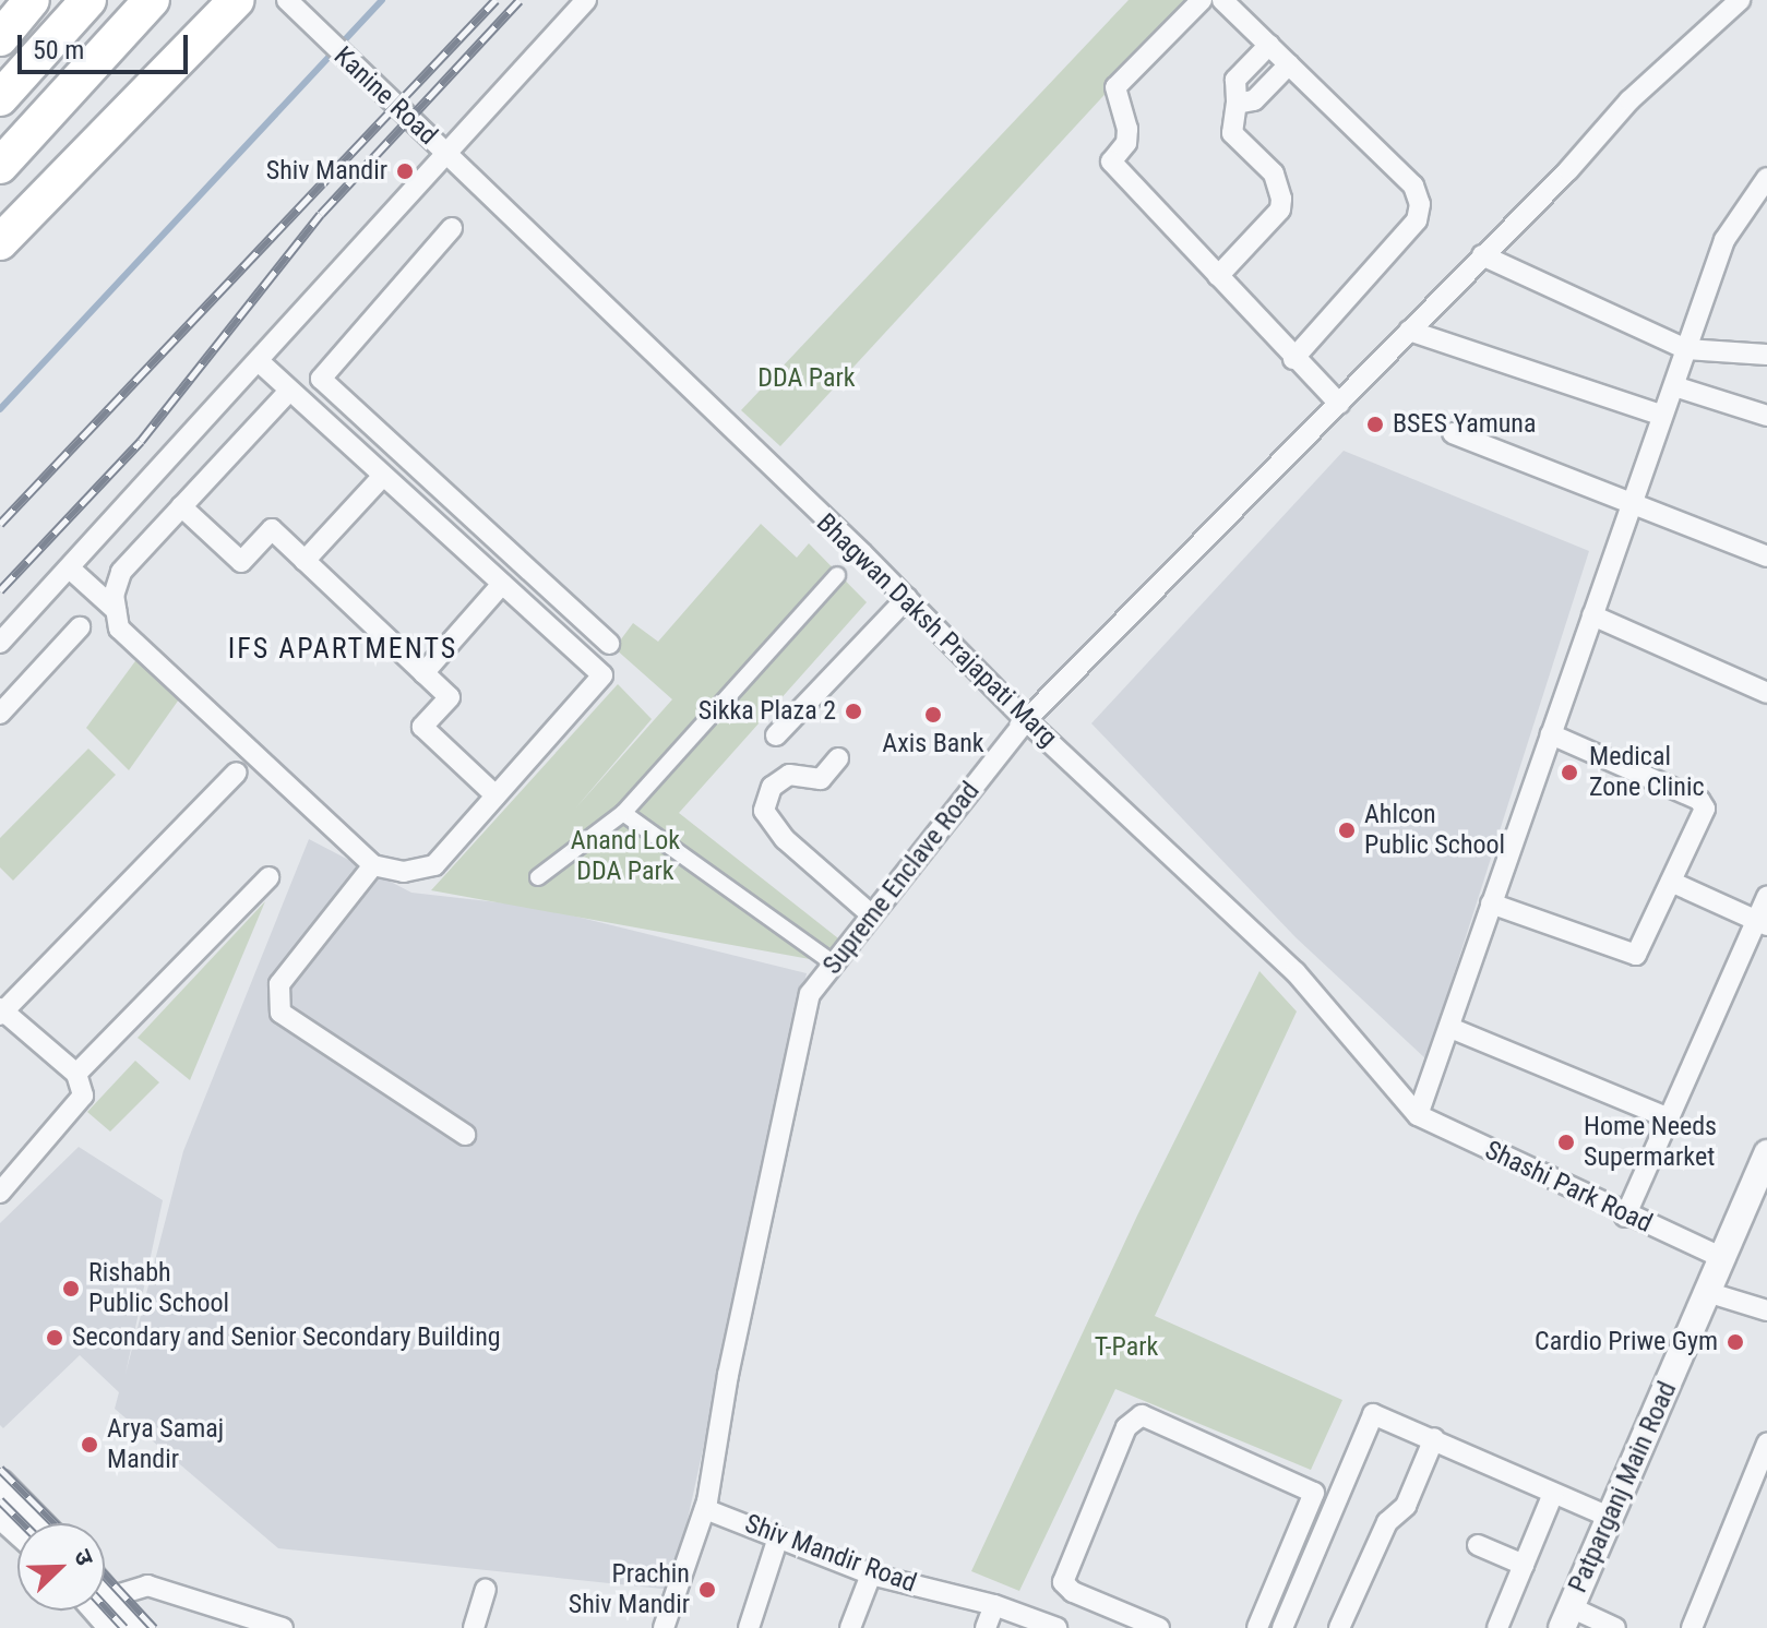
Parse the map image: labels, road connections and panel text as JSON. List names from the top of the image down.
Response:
{
  "streets": {
    "street": [
      "Kanine Road",
      "Bhagwan Daksh Prajapati Marg",
      "Supreme Enclave Road",
      "Shashi Park Road",
      "Patparganj Main Road",
      "Shiv Mandir Road"
    ]
  },
  "crossings": [
    ["Kanine Road", "Bhagwan Daksh Prajapati Marg"],
    ["Bhagwan Daksh Prajapati Marg", "Supreme Enclave Road"],
    ["Bhagwan Daksh Prajapati Marg", "Shashi Park Road"],
    ["Supreme Enclave Road", "Shiv Mandir Road"],
    ["Shashi Park Road", "Patparganj Main Road"]
  ],
  "districts": ["IFS APARTMENTS"],
  "parks": ["DDA Park", "Anand Lok DDA Park", "T-Park"],
  "places": [
    "Shiv Mandir",
    "BSES Yamuna",
    "Sikka Plaza 2",
    "Axis Bank",
    "Medical Zone Clinic",
    "Ahlcon Public School",
    "Home Needs Supermarket",
    "Rishabh Public School",
    "Secondary and Senior Secondary Building",
    "Cardio Priwe Gym",
    "Arya Samaj Mandir",
    "Prachin Shiv Mandir"
  ],
  "scale_bar": "50 m",
  "north": "top right"
}
